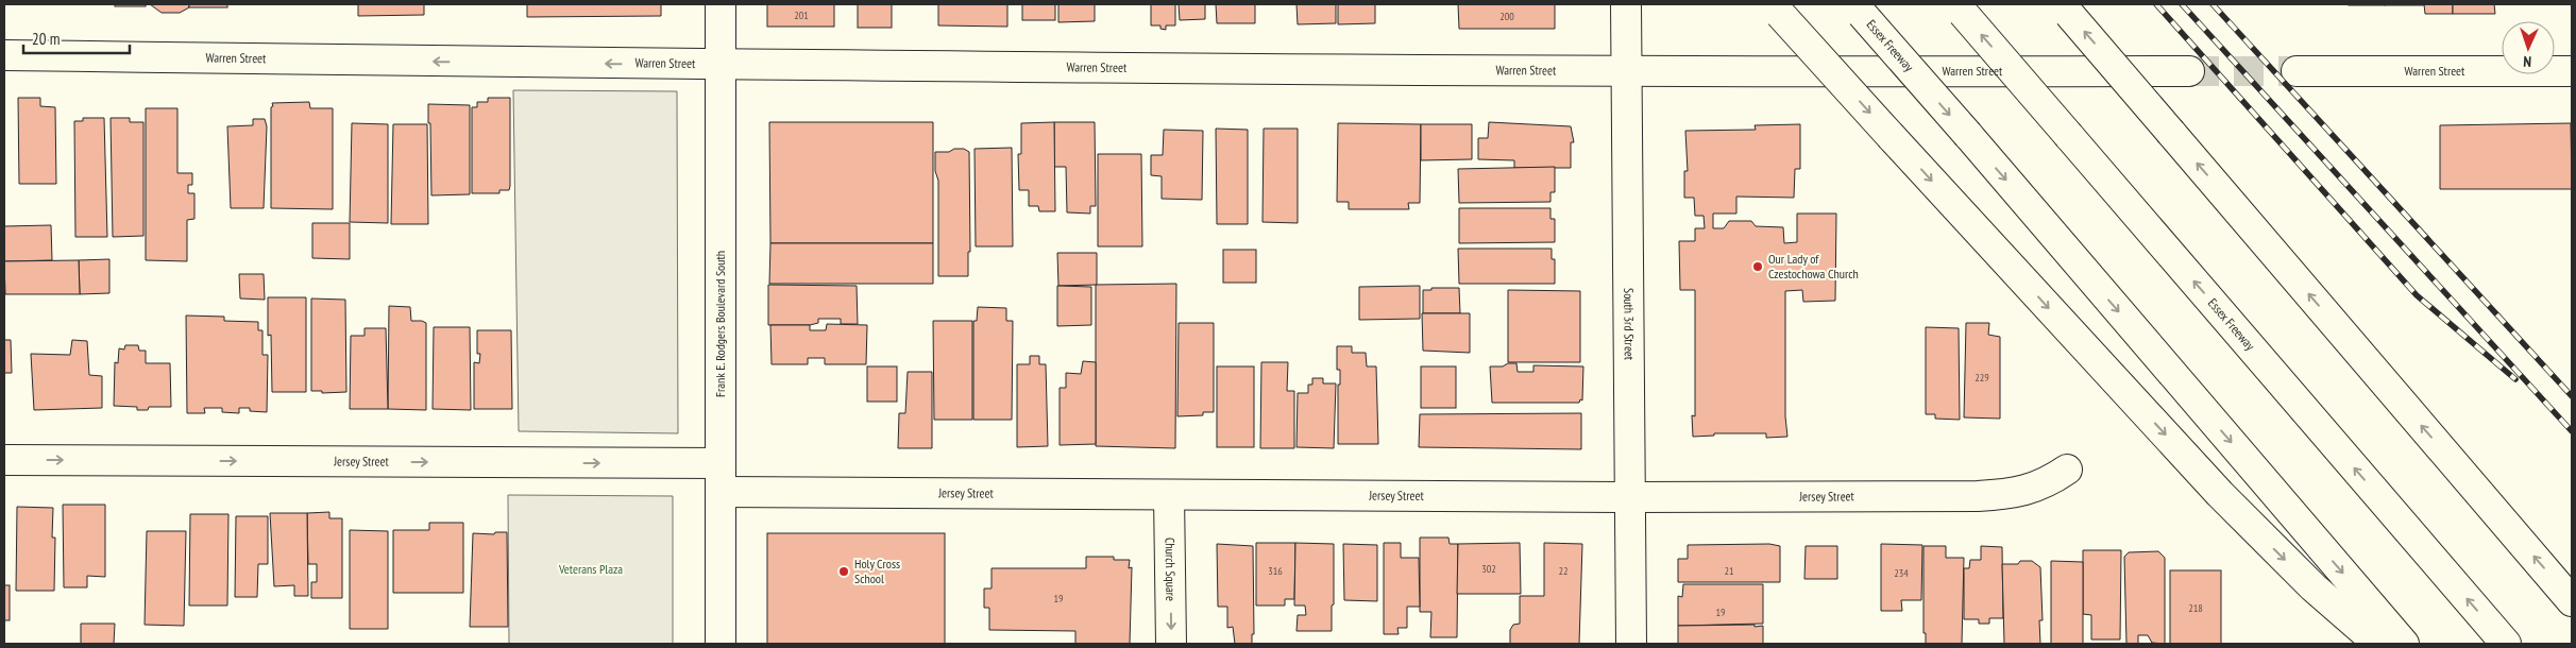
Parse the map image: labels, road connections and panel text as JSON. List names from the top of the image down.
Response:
{
  "streets": {
    "main road": [
      "Essex Freeway",
      "Warren Street",
      "Frank E. Rodgers Boulevard South",
      "South 3rd Street",
      "Jersey Street",
      "Church Square"
    ]
  },
  "crossings": [
    ["Warren Street", "Frank E. Rodgers Boulevard South"],
    ["Warren Street", "South 3rd Street"],
    ["Frank E. Rodgers Boulevard South", "Jersey Street"],
    ["South 3rd Street", "Jersey Street"],
    ["Jersey Street", "Church Square"]
  ],
  "one_way": ["Church Square"],
  "parks": ["Veterans Plaza"],
  "places": ["Our Lady of Czestochowa Church", "Holy Cross School"],
  "house_numbers": [
    "201",
    "200",
    "229",
    "302",
    "316",
    "22",
    "21",
    "234",
    "19",
    "218",
    "19"
  ],
  "scale_bar": "20 m",
  "north": "bottom"
}
